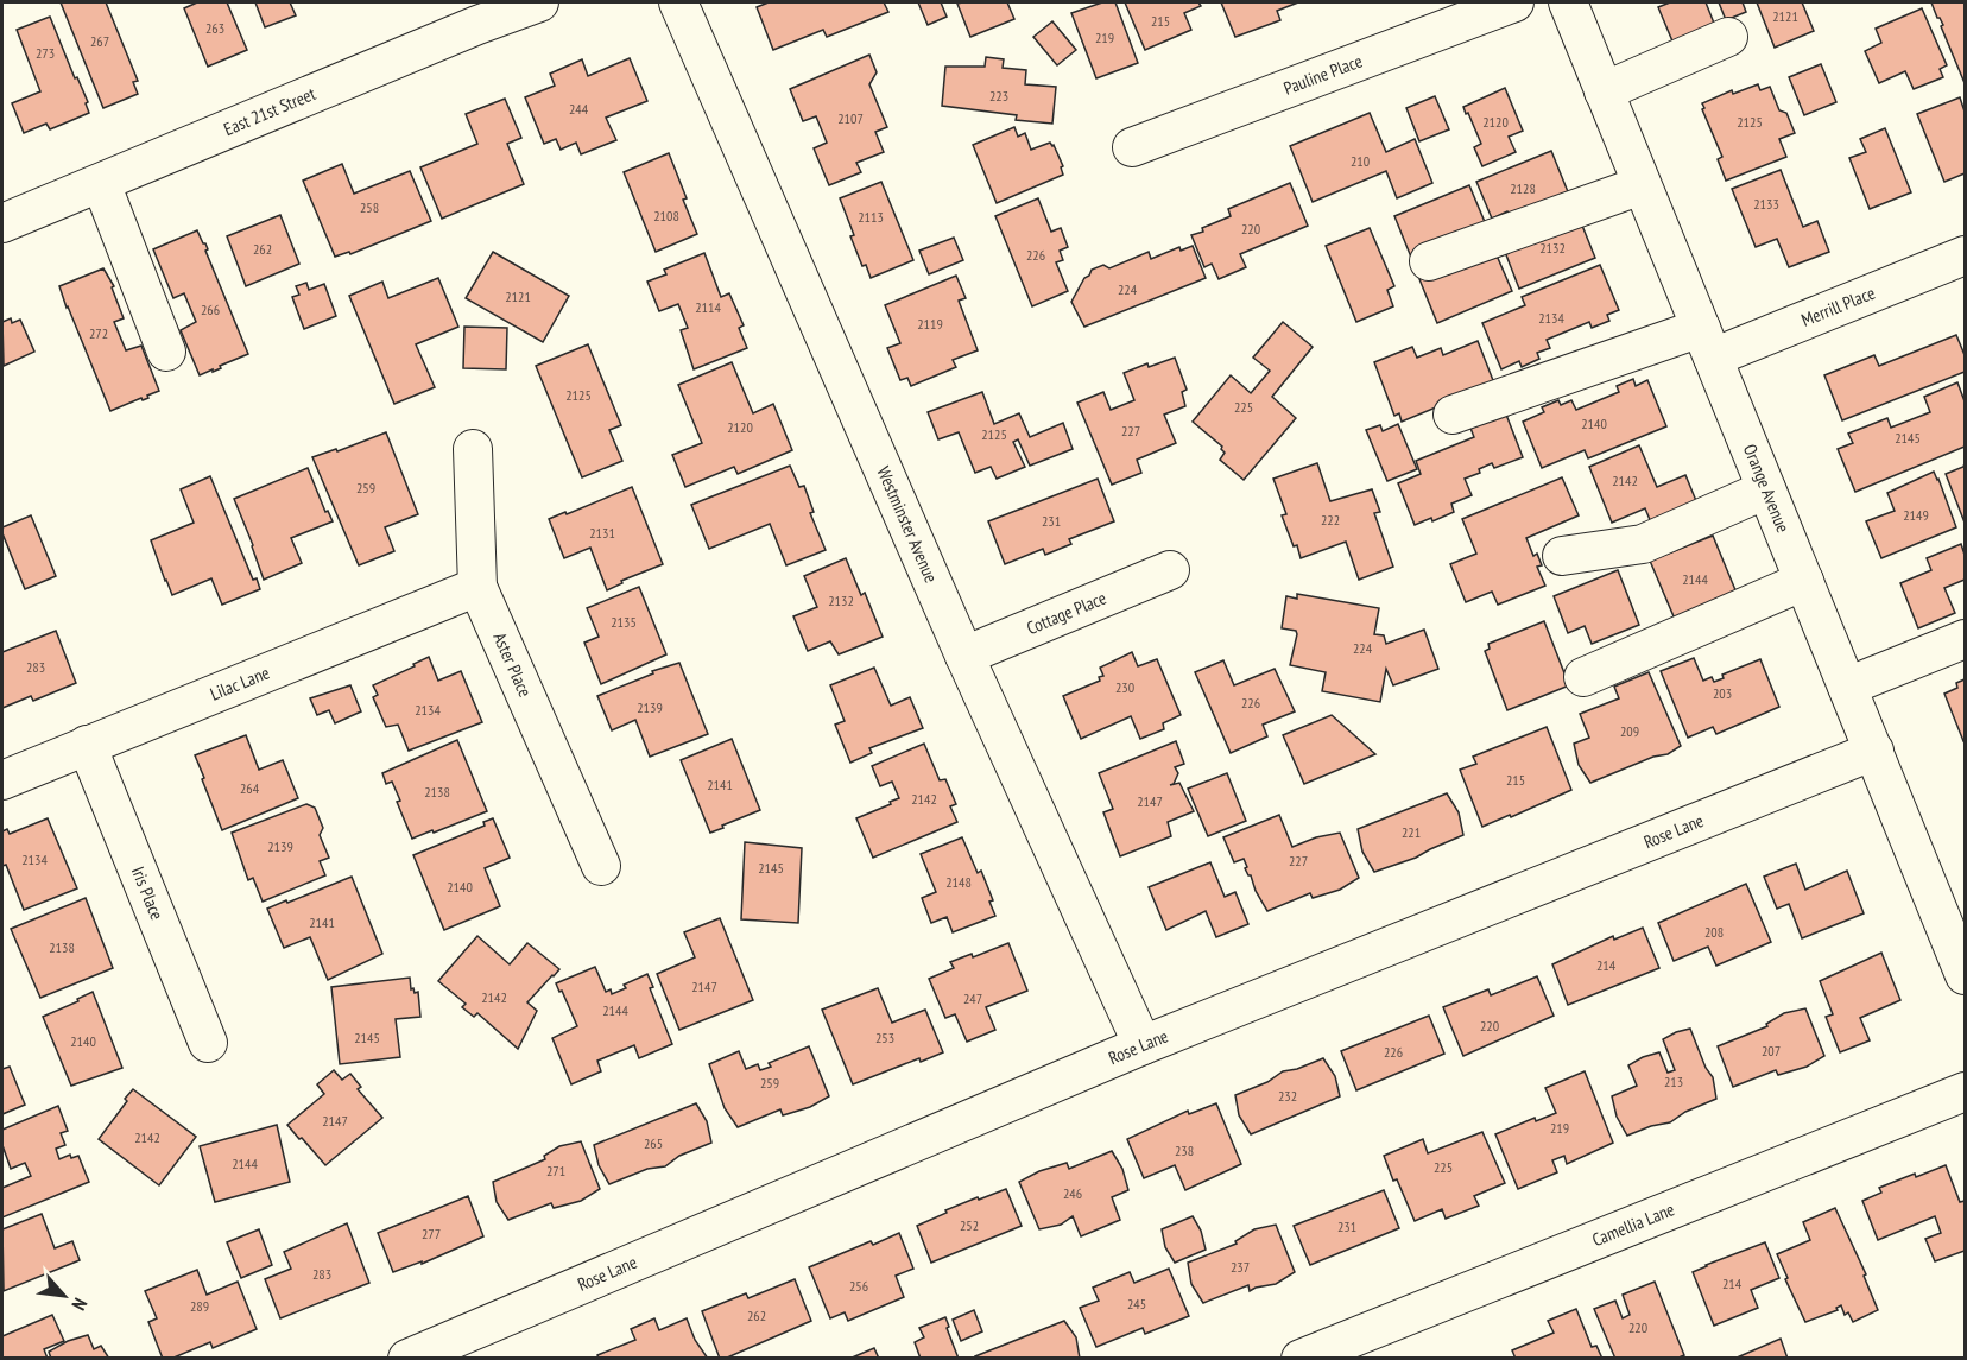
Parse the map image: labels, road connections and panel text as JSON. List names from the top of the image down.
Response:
{
  "streets": {
    "street": [
      "Pauline Place",
      "East 21st Street",
      "Merrill Place",
      "Orange Avenue",
      "Westminster Avenue",
      "Cottage Place",
      "Aster Place",
      "Lilac Lane",
      "Rose Lane",
      "Iris Place",
      "Camellia Lane"
    ]
  },
  "crossings": [
    ["Merrill Place", "Orange Avenue"],
    ["Orange Avenue", "Rose Lane"],
    ["Westminster Avenue", "Cottage Place"],
    ["Westminster Avenue", "Rose Lane"],
    ["Aster Place", "Lilac Lane"],
    ["Lilac Lane", "Iris Place"]
  ],
  "house_numbers": [
    "2121",
    "215",
    "263",
    "219",
    "267",
    "273",
    "223",
    "244",
    "2107",
    "2120",
    "2125",
    "210",
    "2128",
    "2133",
    "258",
    "2108",
    "2113",
    "220",
    "2132",
    "262",
    "226",
    "224",
    "2121",
    "2114",
    "266",
    "2134",
    "2119",
    "272",
    "2125",
    "225",
    "2140",
    "2120",
    "227",
    "2125",
    "2145",
    "2142",
    "259",
    "2149",
    "222",
    "231",
    "2131",
    "2144",
    "2132",
    "2135",
    "224",
    "283",
    "230",
    "203",
    "226",
    "2139",
    "2134",
    "209",
    "215",
    "2141",
    "264",
    "2138",
    "2142",
    "2147",
    "221",
    "2139",
    "2134",
    "227",
    "2145",
    "2148",
    "2140",
    "2141",
    "208",
    "2138",
    "214",
    "2147",
    "2142",
    "247",
    "2144",
    "220",
    "2145",
    "253",
    "2140",
    "207",
    "226",
    "213",
    "259",
    "232",
    "2147",
    "219",
    "2142",
    "265",
    "238",
    "2144",
    "225",
    "271",
    "246",
    "252",
    "231",
    "277",
    "237",
    "283",
    "214",
    "256",
    "245",
    "289",
    "262",
    "220"
  ],
  "north": "bottom right"
}
